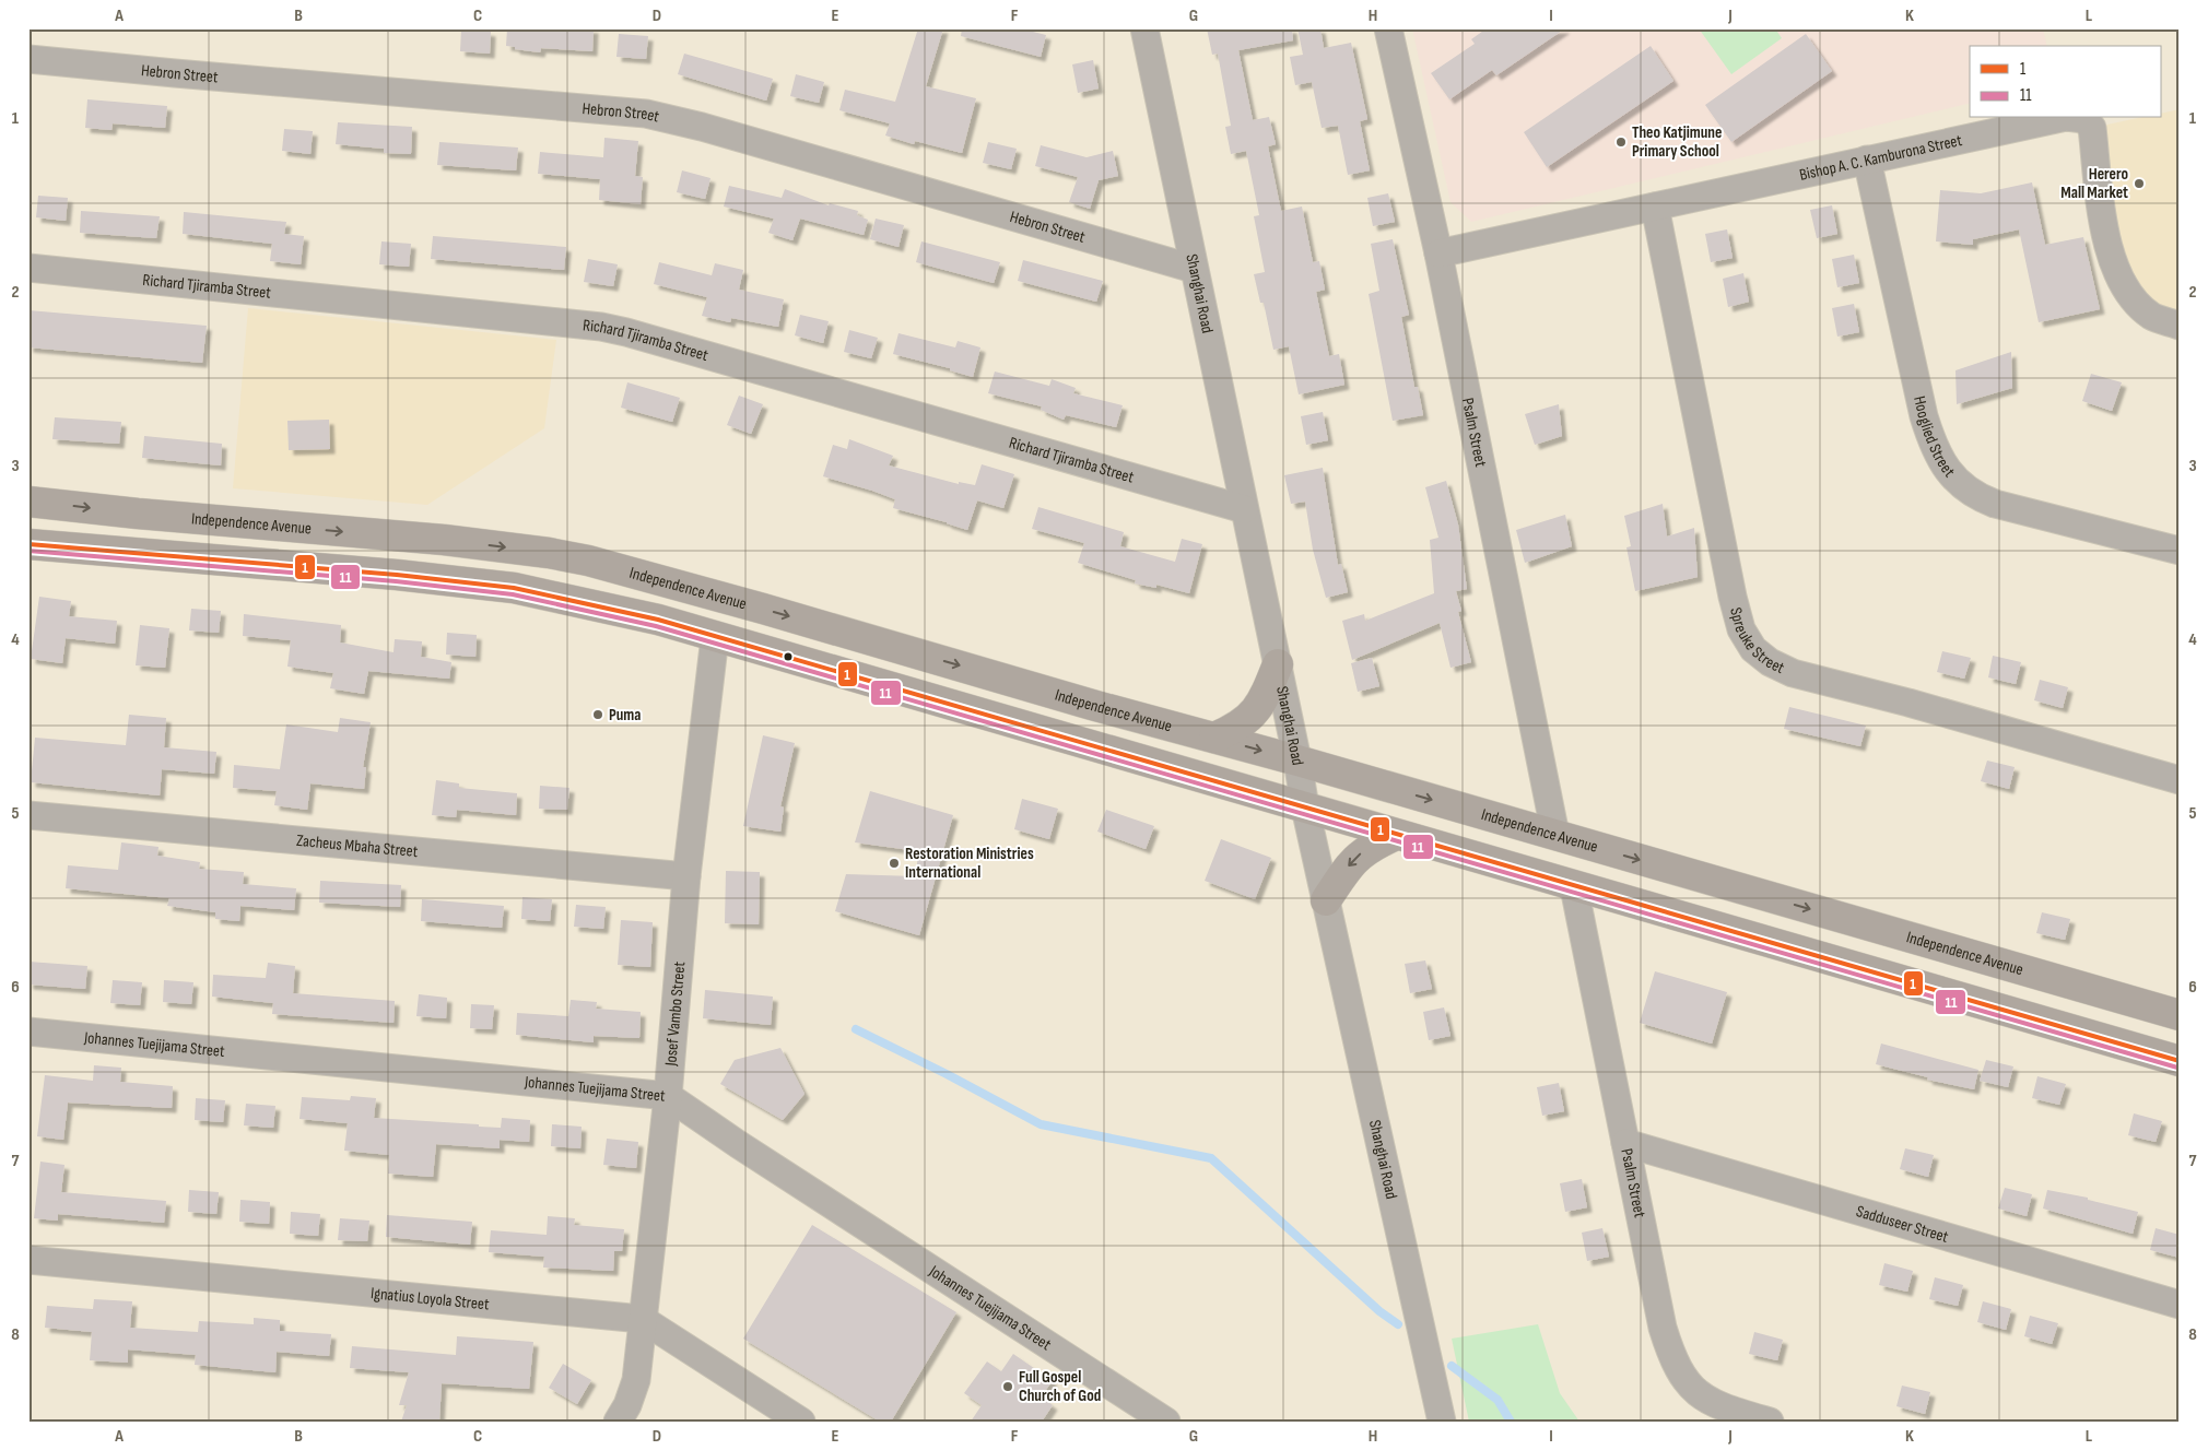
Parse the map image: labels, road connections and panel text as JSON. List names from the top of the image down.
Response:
{
  "streets": {
    "main road": ["Independence Avenue"],
    "street": [
      "Hebron Street",
      "Bishop A. C. Kamburona Street",
      "Richard Tjiramba Street",
      "Shanghai Road",
      "Psalm Street",
      "Hooglied Street",
      "Spreuke Street",
      "Zacheus Mbaha Street",
      "Josef Vambo Street",
      "Johannes Tuejijama Street",
      "Sadduseer Street",
      "Ignatius Loyola Street"
    ]
  },
  "crossings": [
    ["Hebron Street", "Shanghai Road"],
    ["Bishop A. C. Kamburona Street", "Psalm Street"],
    ["Bishop A. C. Kamburona Street", "Hooglied Street"],
    ["Bishop A. C. Kamburona Street", "Spreuke Street"],
    ["Richard Tjiramba Street", "Shanghai Road"],
    ["Shanghai Road", "Independence Avenue"],
    ["Psalm Street", "Independence Avenue"],
    ["Psalm Street", "Sadduseer Street"],
    ["Zacheus Mbaha Street", "Josef Vambo Street"],
    ["Josef Vambo Street", "Johannes Tuejijama Street"],
    ["Josef Vambo Street", "Ignatius Loyola Street"]
  ],
  "places": [
    "Theo Katjimune Primary School",
    "Herero Mall Market",
    "Puma",
    "Restoration Ministries International",
    "Full Gospel Church of God"
  ],
  "lines": ["transit line 1", "transit line 11"],
  "legend": ["1", "11"],
  "grid": {
    "columns": [
      "A",
      "B",
      "C",
      "D",
      "E",
      "F",
      "G",
      "H",
      "I",
      "J",
      "K",
      "L"
    ],
    "rows": [
      "1",
      "2",
      "3",
      "4",
      "5",
      "6",
      "7",
      "8"
    ]
  }
}
